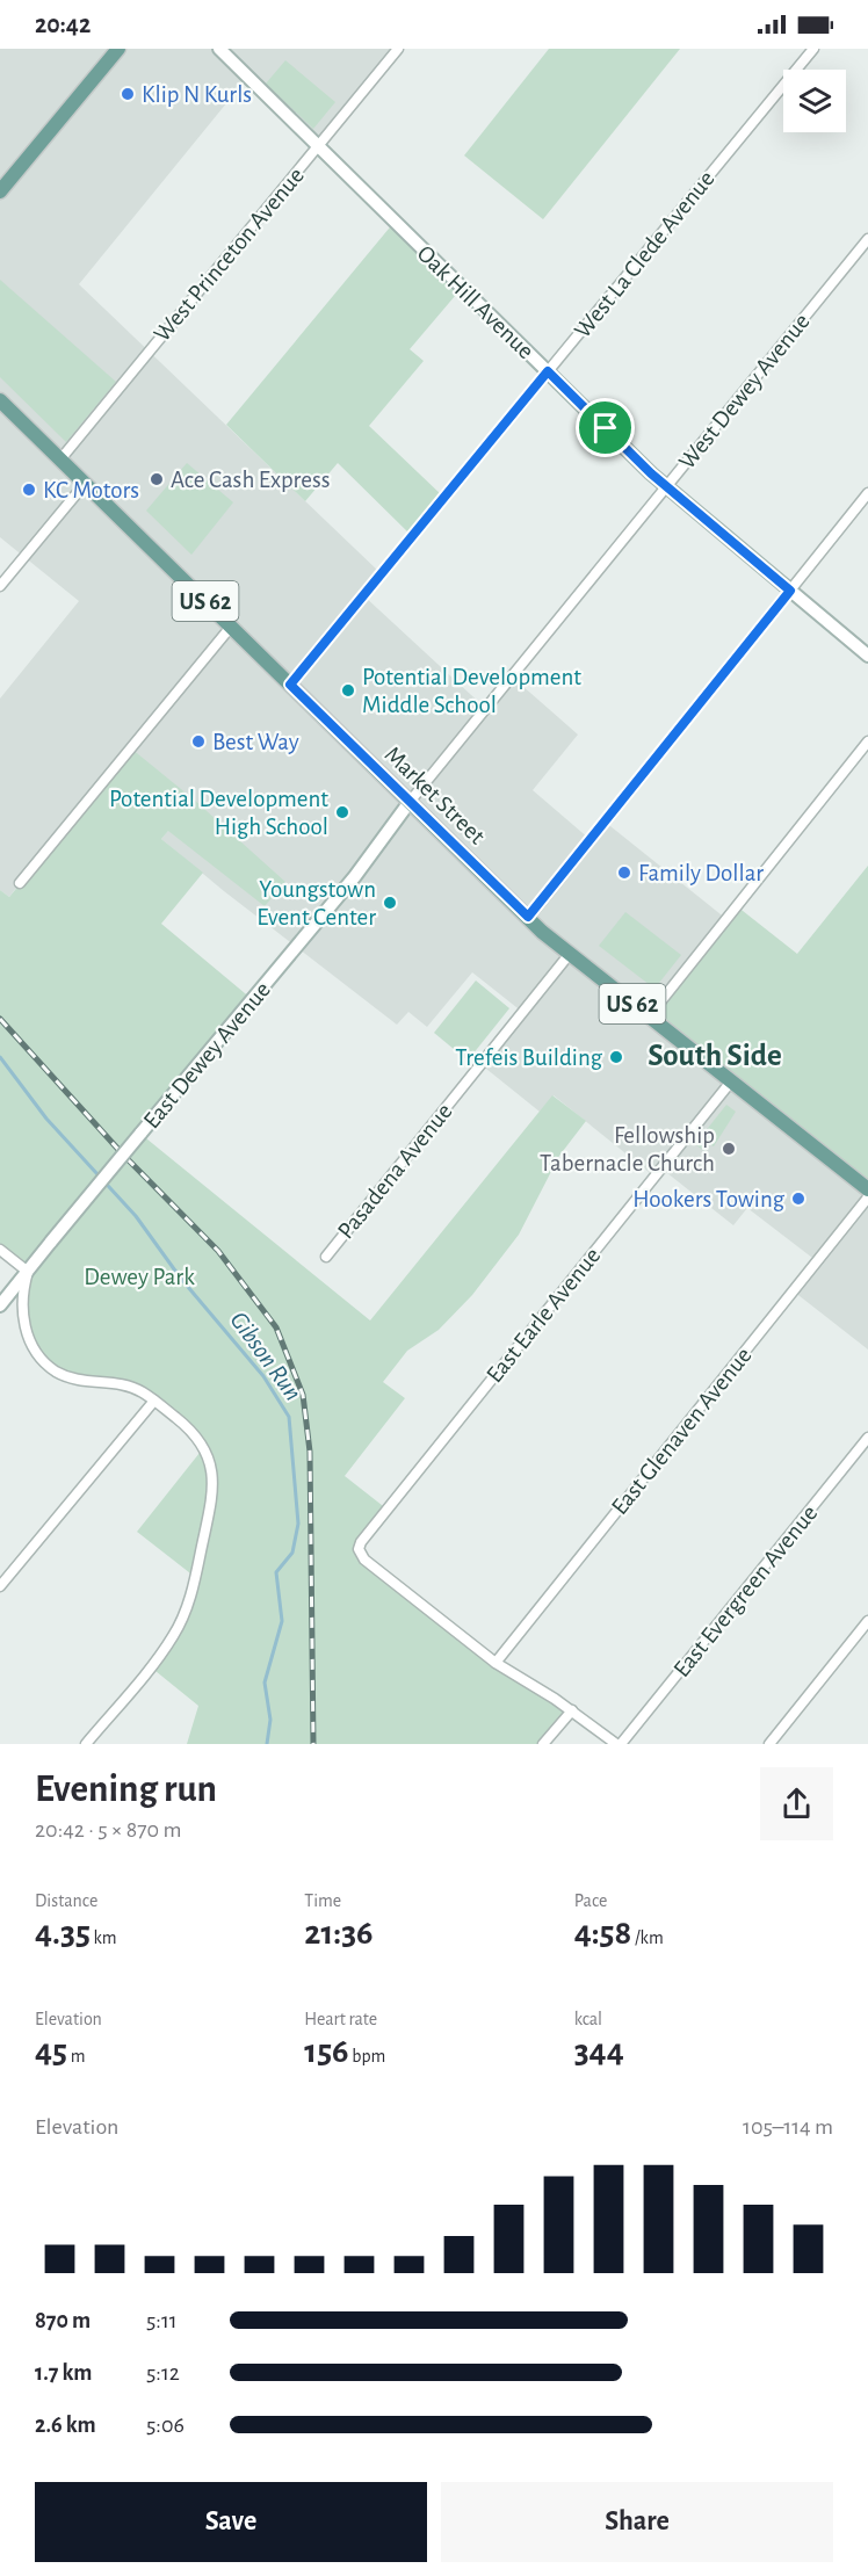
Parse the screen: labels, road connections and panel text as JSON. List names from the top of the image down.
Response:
{
  "streets": {
    "main road": ["US 62", "Market Street"],
    "street": [
      "West Princeton Avenue",
      "West La Clede Avenue",
      "Oak Hill Avenue",
      "West Dewey Avenue",
      "East Dewey Avenue",
      "Pasadena Avenue",
      "East Earle Avenue",
      "East Glenaven Avenue",
      "East Evergreen Avenue"
    ]
  },
  "crossings": [
    ["West Princeton Avenue", "Oak Hill Avenue"],
    ["West Princeton Avenue", "Market Street"],
    ["West La Clede Avenue", "Oak Hill Avenue"],
    ["West La Clede Avenue", "Market Street"],
    ["Oak Hill Avenue", "West Dewey Avenue"],
    ["West Dewey Avenue", "Market Street"],
    ["West Dewey Avenue", "East Dewey Avenue"],
    ["Market Street", "East Dewey Avenue"],
    ["Market Street", "Pasadena Avenue"],
    ["Market Street", "East Earle Avenue"],
    ["East Earle Avenue", "East Glenaven Avenue"]
  ],
  "districts": ["South Side"],
  "water": ["Gibson Run"],
  "parks": ["Dewey Park"],
  "places": [
    "Klip N Kurls",
    "Ace Cash Express",
    "KC Motors",
    "Potential Development Middle School",
    "Best Way",
    "Potential Development High School",
    "Family Dollar",
    "Youngstown Event Center",
    "Trefeis Building",
    "Fellowship Tabernacle Church",
    "Hookers Towing"
  ],
  "page": {
    "status": "20:42",
    "heading": ["Evening run", "20:42 · 5 × 870 m"],
    "stats": [
      ["Distance", "4.35 km"],
      ["Time", "21:36"],
      ["Pace", "4:58 /km"],
      ["Elevation", "45 m"],
      ["Heart rate", "156 bpm"],
      ["kcal", "344"]
    ],
    "chart": ["Elevation", "105–114 m"],
    "list": [
      {
        "name": "870 m",
        "note": "5:11"
      },
      {
        "name": "1.7 km",
        "note": "5:12"
      },
      {
        "name": "2.6 km",
        "note": "5:06"
      }
    ],
    "buttons": ["Save", "Share"]
  }
}
